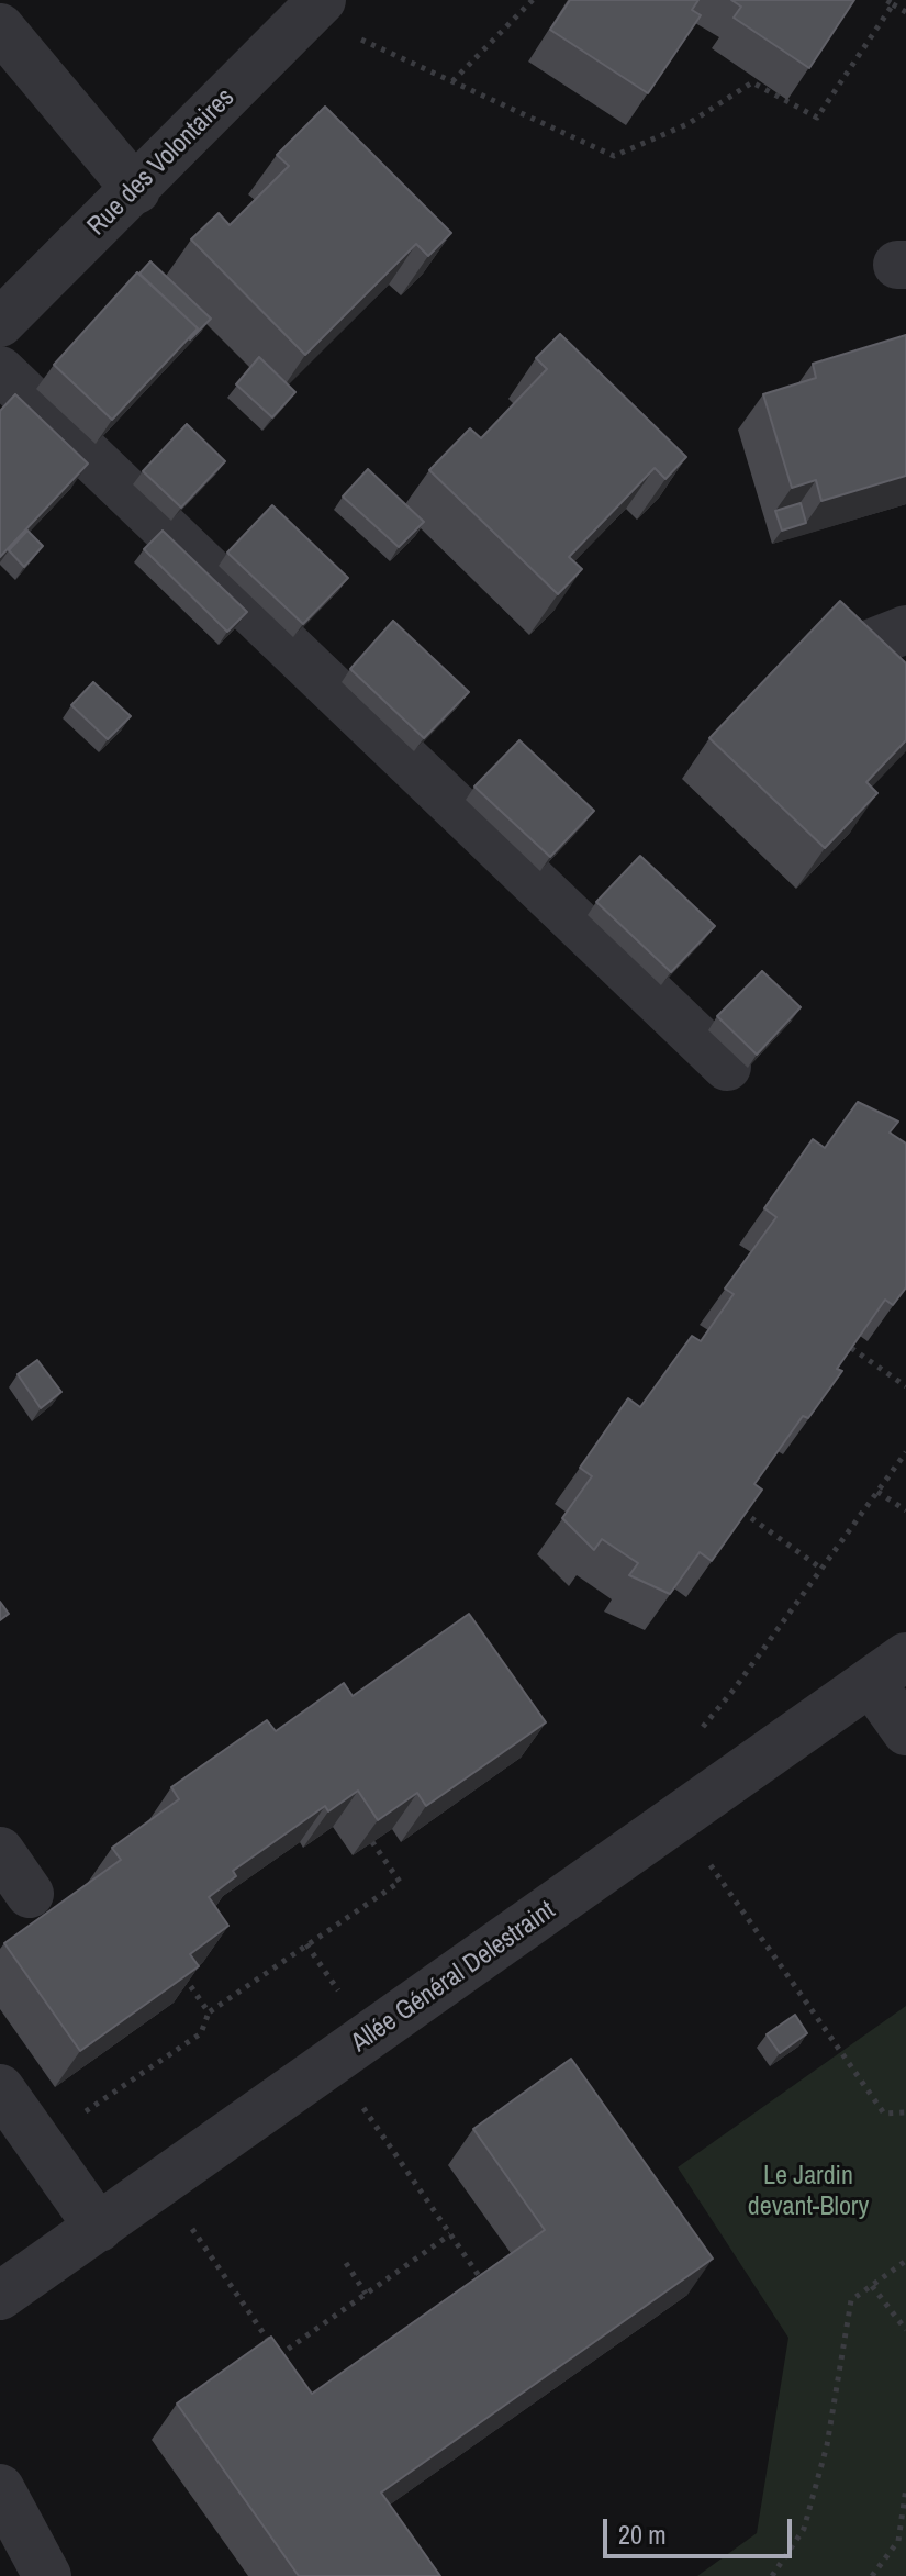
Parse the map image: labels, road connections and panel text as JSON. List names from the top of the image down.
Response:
{
  "streets": {
    "street": ["Rue des Volontaires", "Allée Général Delestraint"]
  },
  "parks": ["Le Jardin devant-Blory"],
  "scale_bar": "20 m"
}
